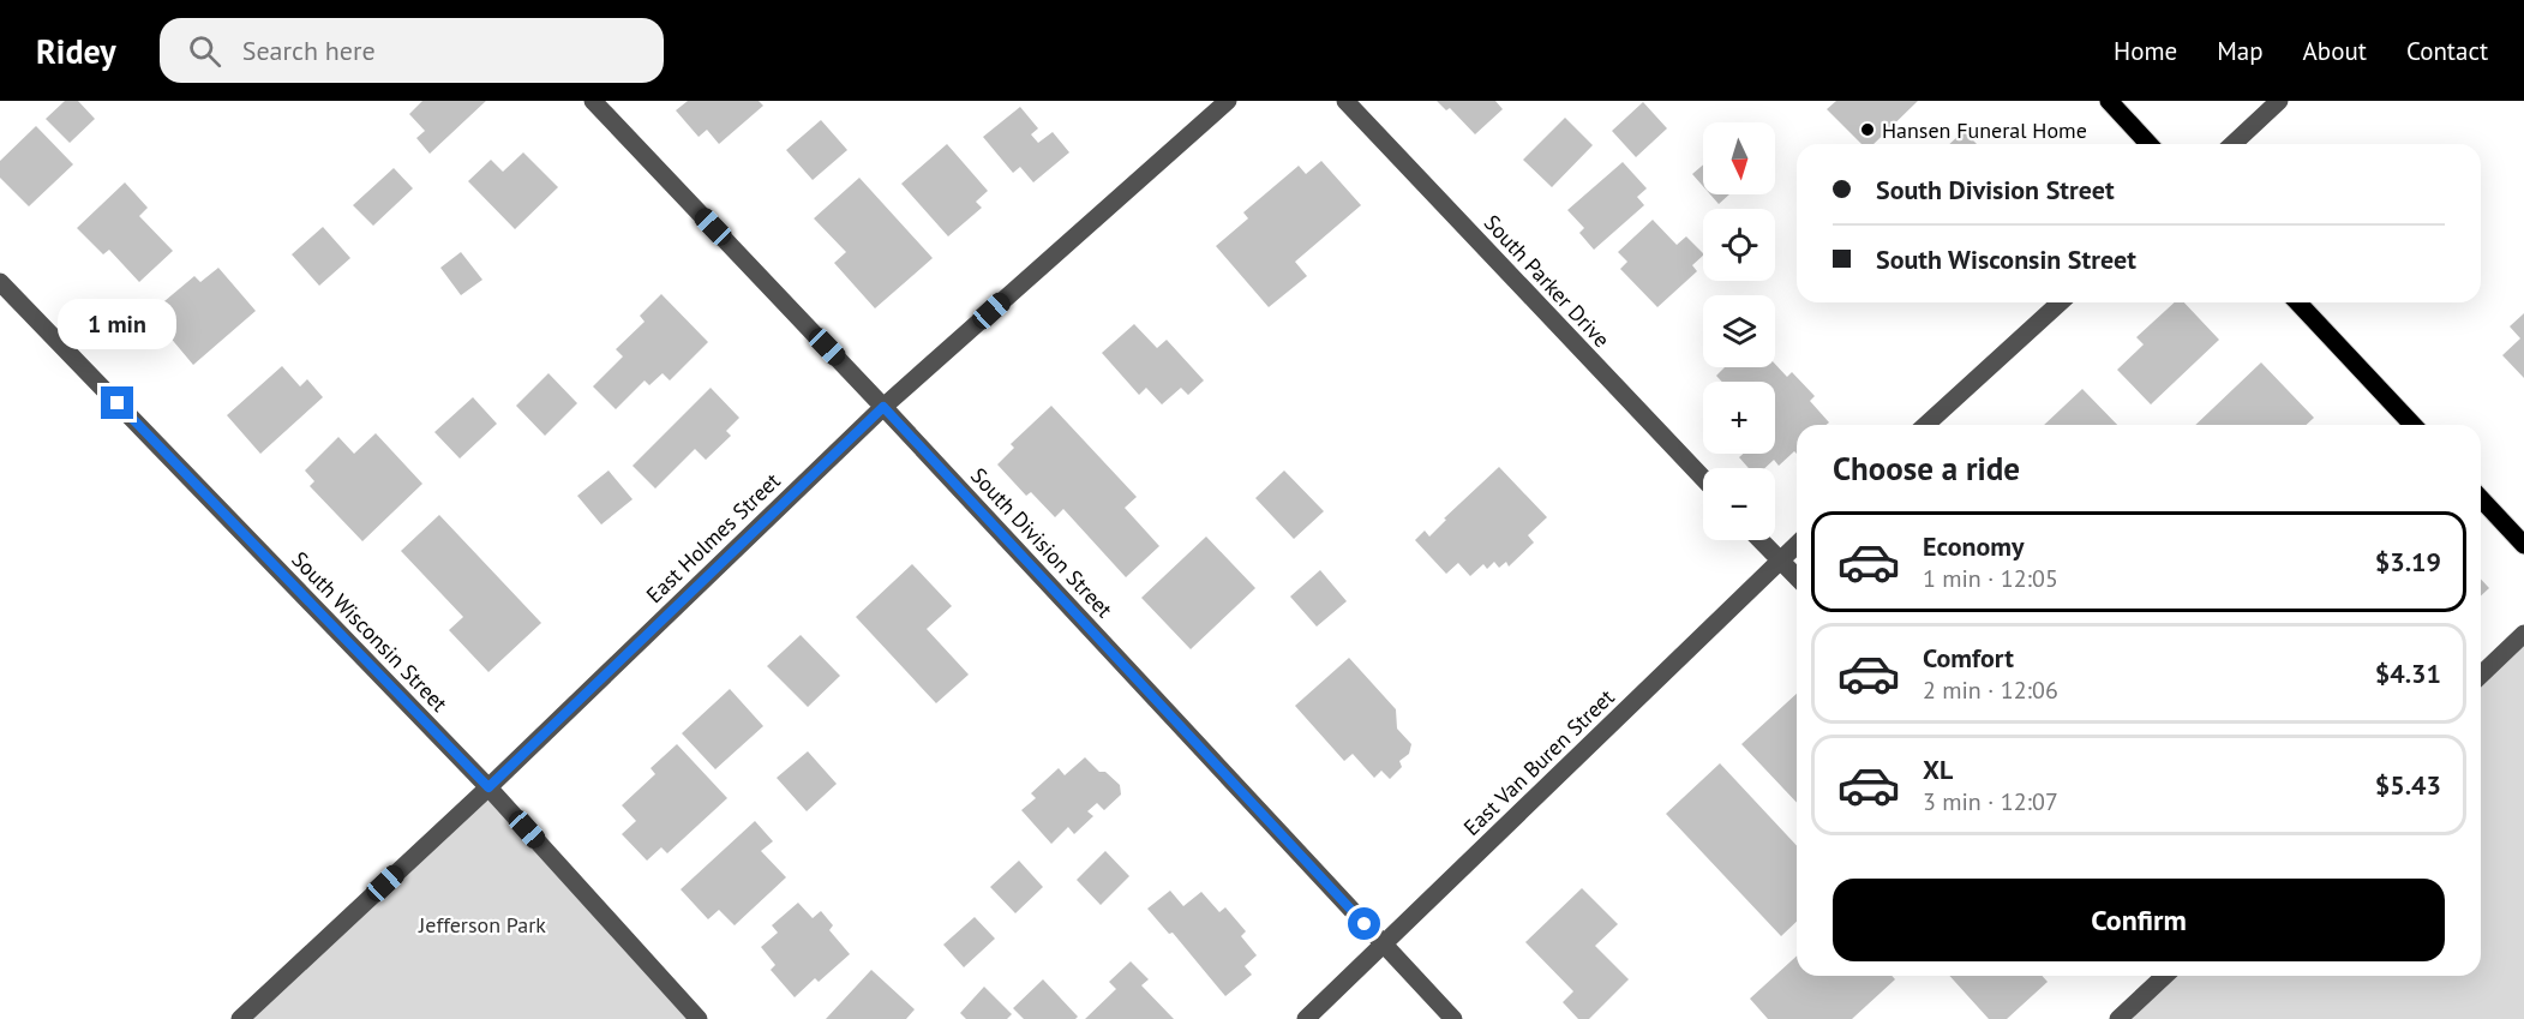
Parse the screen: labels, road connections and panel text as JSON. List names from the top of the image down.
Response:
{
  "streets": {
    "street": [
      "South Parker Drive",
      "East Holmes Street",
      "South Division Street",
      "South Wisconsin Street",
      "East Van Buren Street"
    ]
  },
  "crossings": [
    ["East Holmes Street", "South Division Street"],
    ["East Holmes Street", "South Wisconsin Street"],
    ["South Division Street", "East Van Buren Street"]
  ],
  "parks": ["Jefferson Park"],
  "places": ["Hansen Funeral Home"],
  "north": "bottom",
  "page": {
    "header": "Ridey",
    "search": "Search here",
    "nav": [
      "Home",
      "Map",
      "About",
      "Contact"
    ],
    "map_buttons": ["+", "−"],
    "banner": ["South Division Street", "South Wisconsin Street"],
    "bubble": "1 min",
    "heading": "Choose a ride",
    "list": [
      {
        "name": "Economy",
        "note": "1 min · 12:05",
        "value": "$3.19"
      },
      {
        "name": "Comfort",
        "note": "2 min · 12:06",
        "value": "$4.31"
      },
      {
        "name": "XL",
        "note": "3 min · 12:07",
        "value": "$5.43"
      }
    ],
    "buttons": "Confirm"
  }
}
